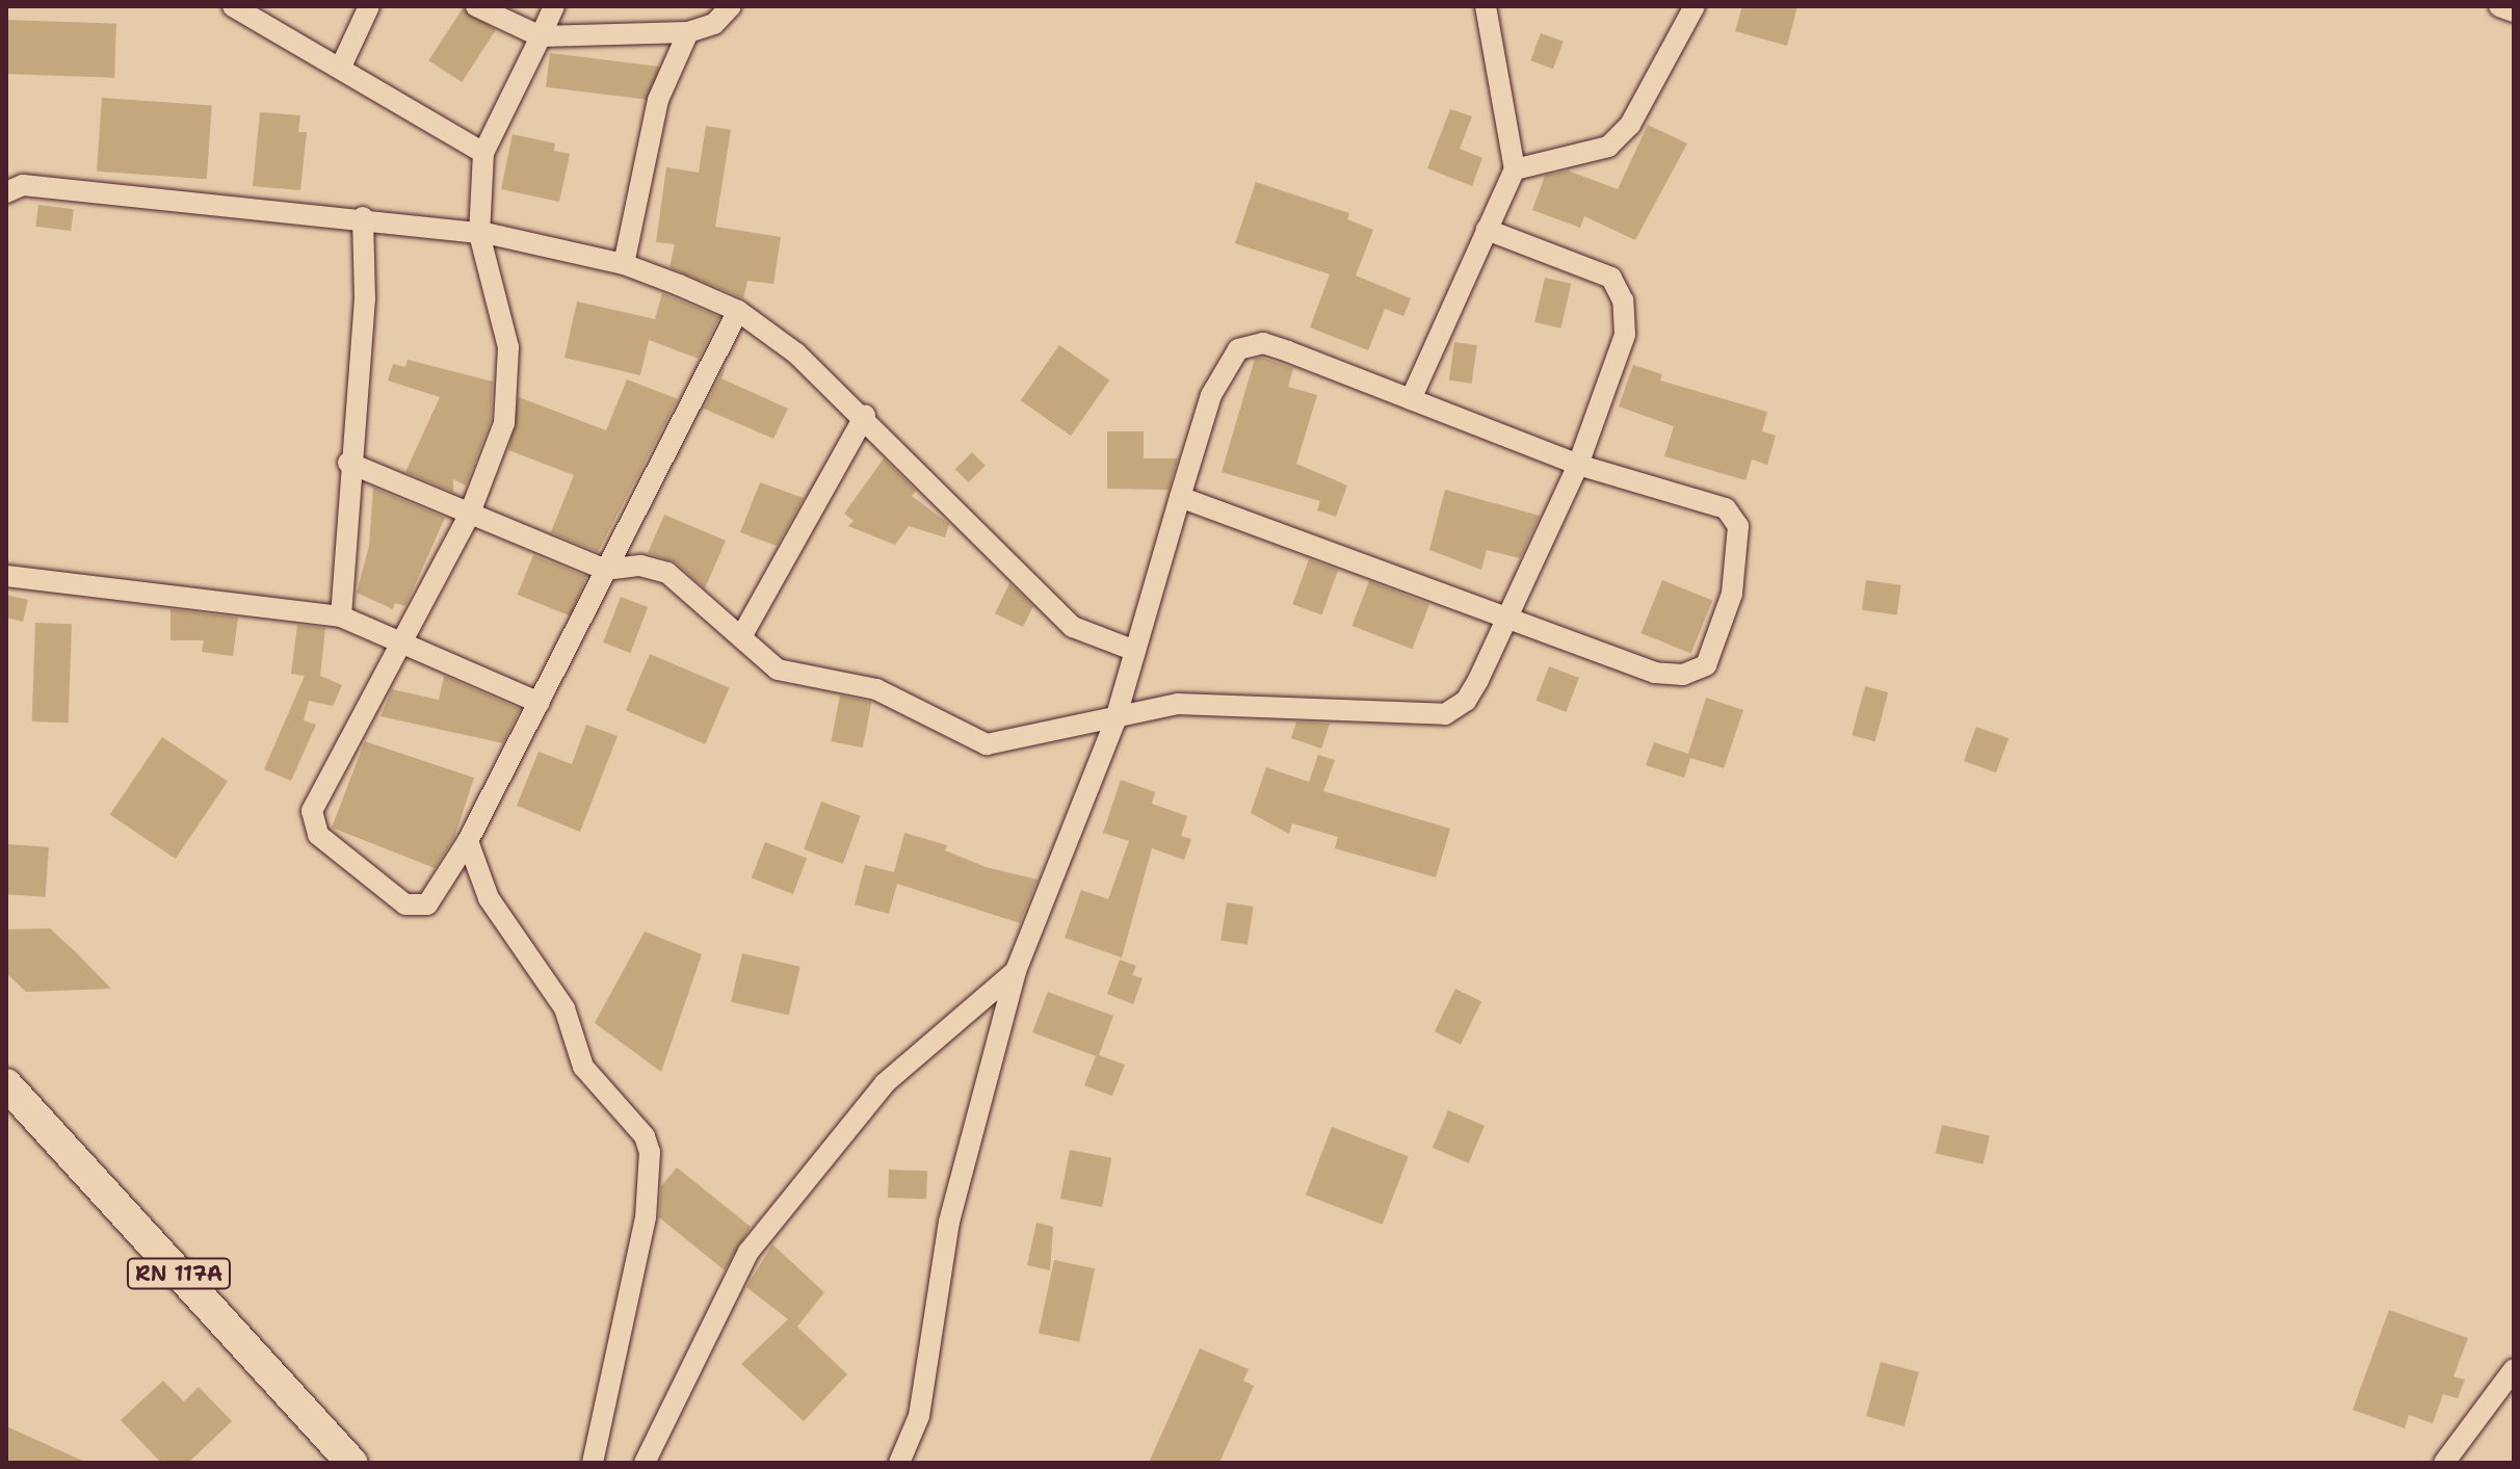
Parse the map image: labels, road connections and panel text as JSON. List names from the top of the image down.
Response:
{
  "streets": {
    "main road": ["RN 117A"]
  }
}
